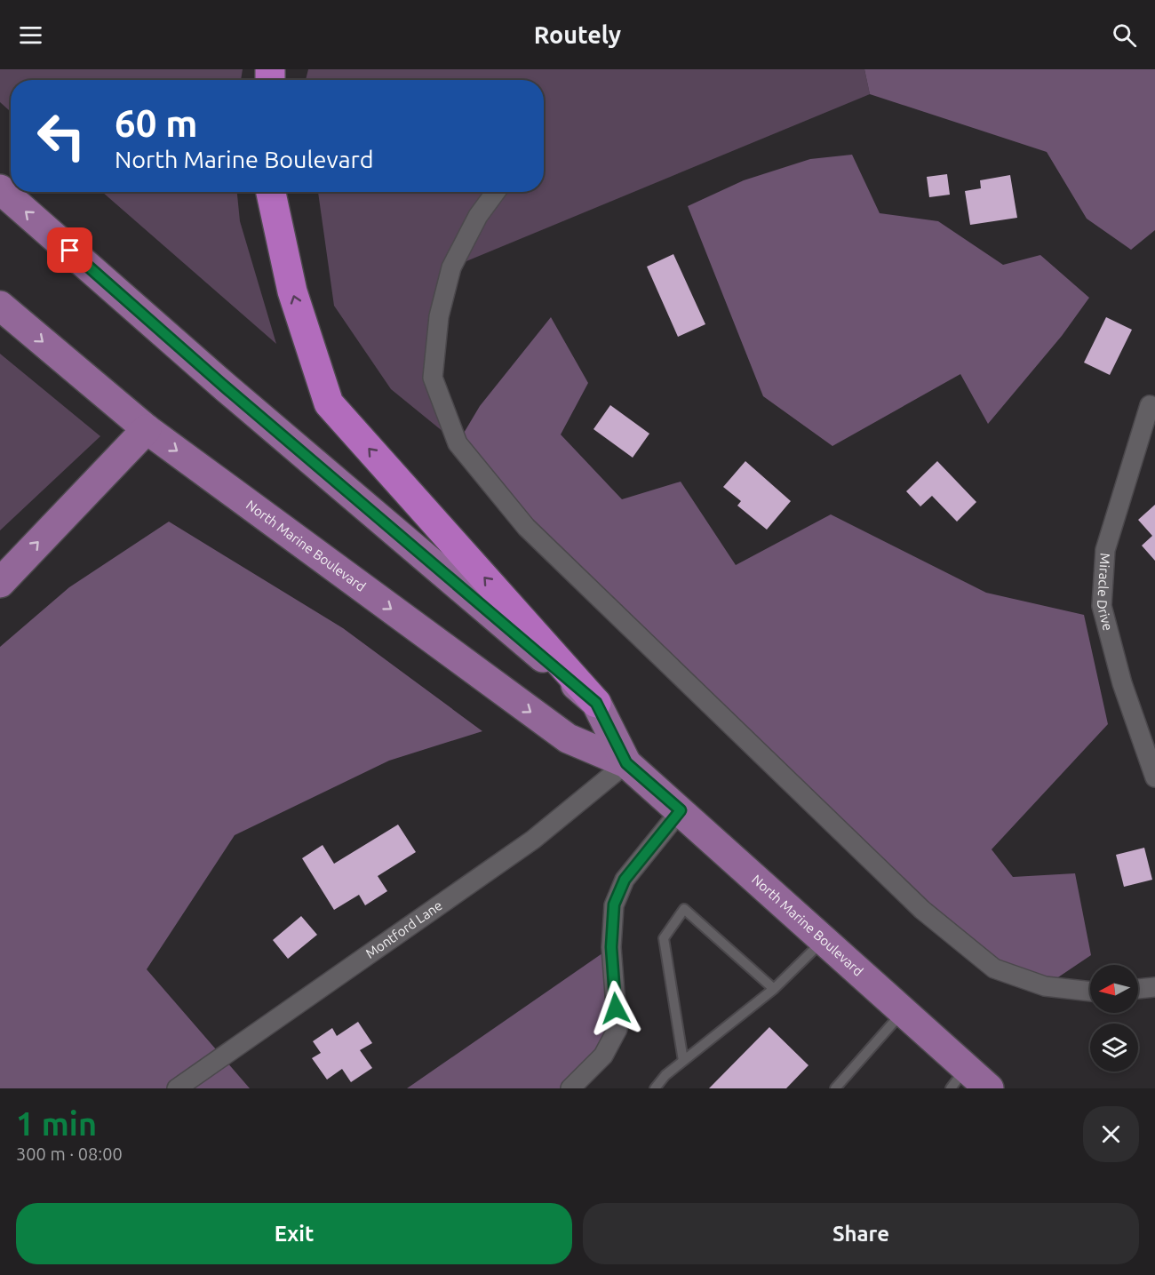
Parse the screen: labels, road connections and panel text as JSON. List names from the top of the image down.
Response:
{
  "streets": {
    "main road": ["North Marine Boulevard"],
    "street": ["Miracle Drive", "Montford Lane"]
  },
  "crossings": [
    ["North Marine Boulevard", "Montford Lane"]
  ],
  "north": "left",
  "page": {
    "header": "Routely",
    "turn": ["60 m", "North Marine Boulevard"],
    "heading": ["1 min", "300 m · 08:00"],
    "buttons": ["Exit", "Share"]
  }
}
